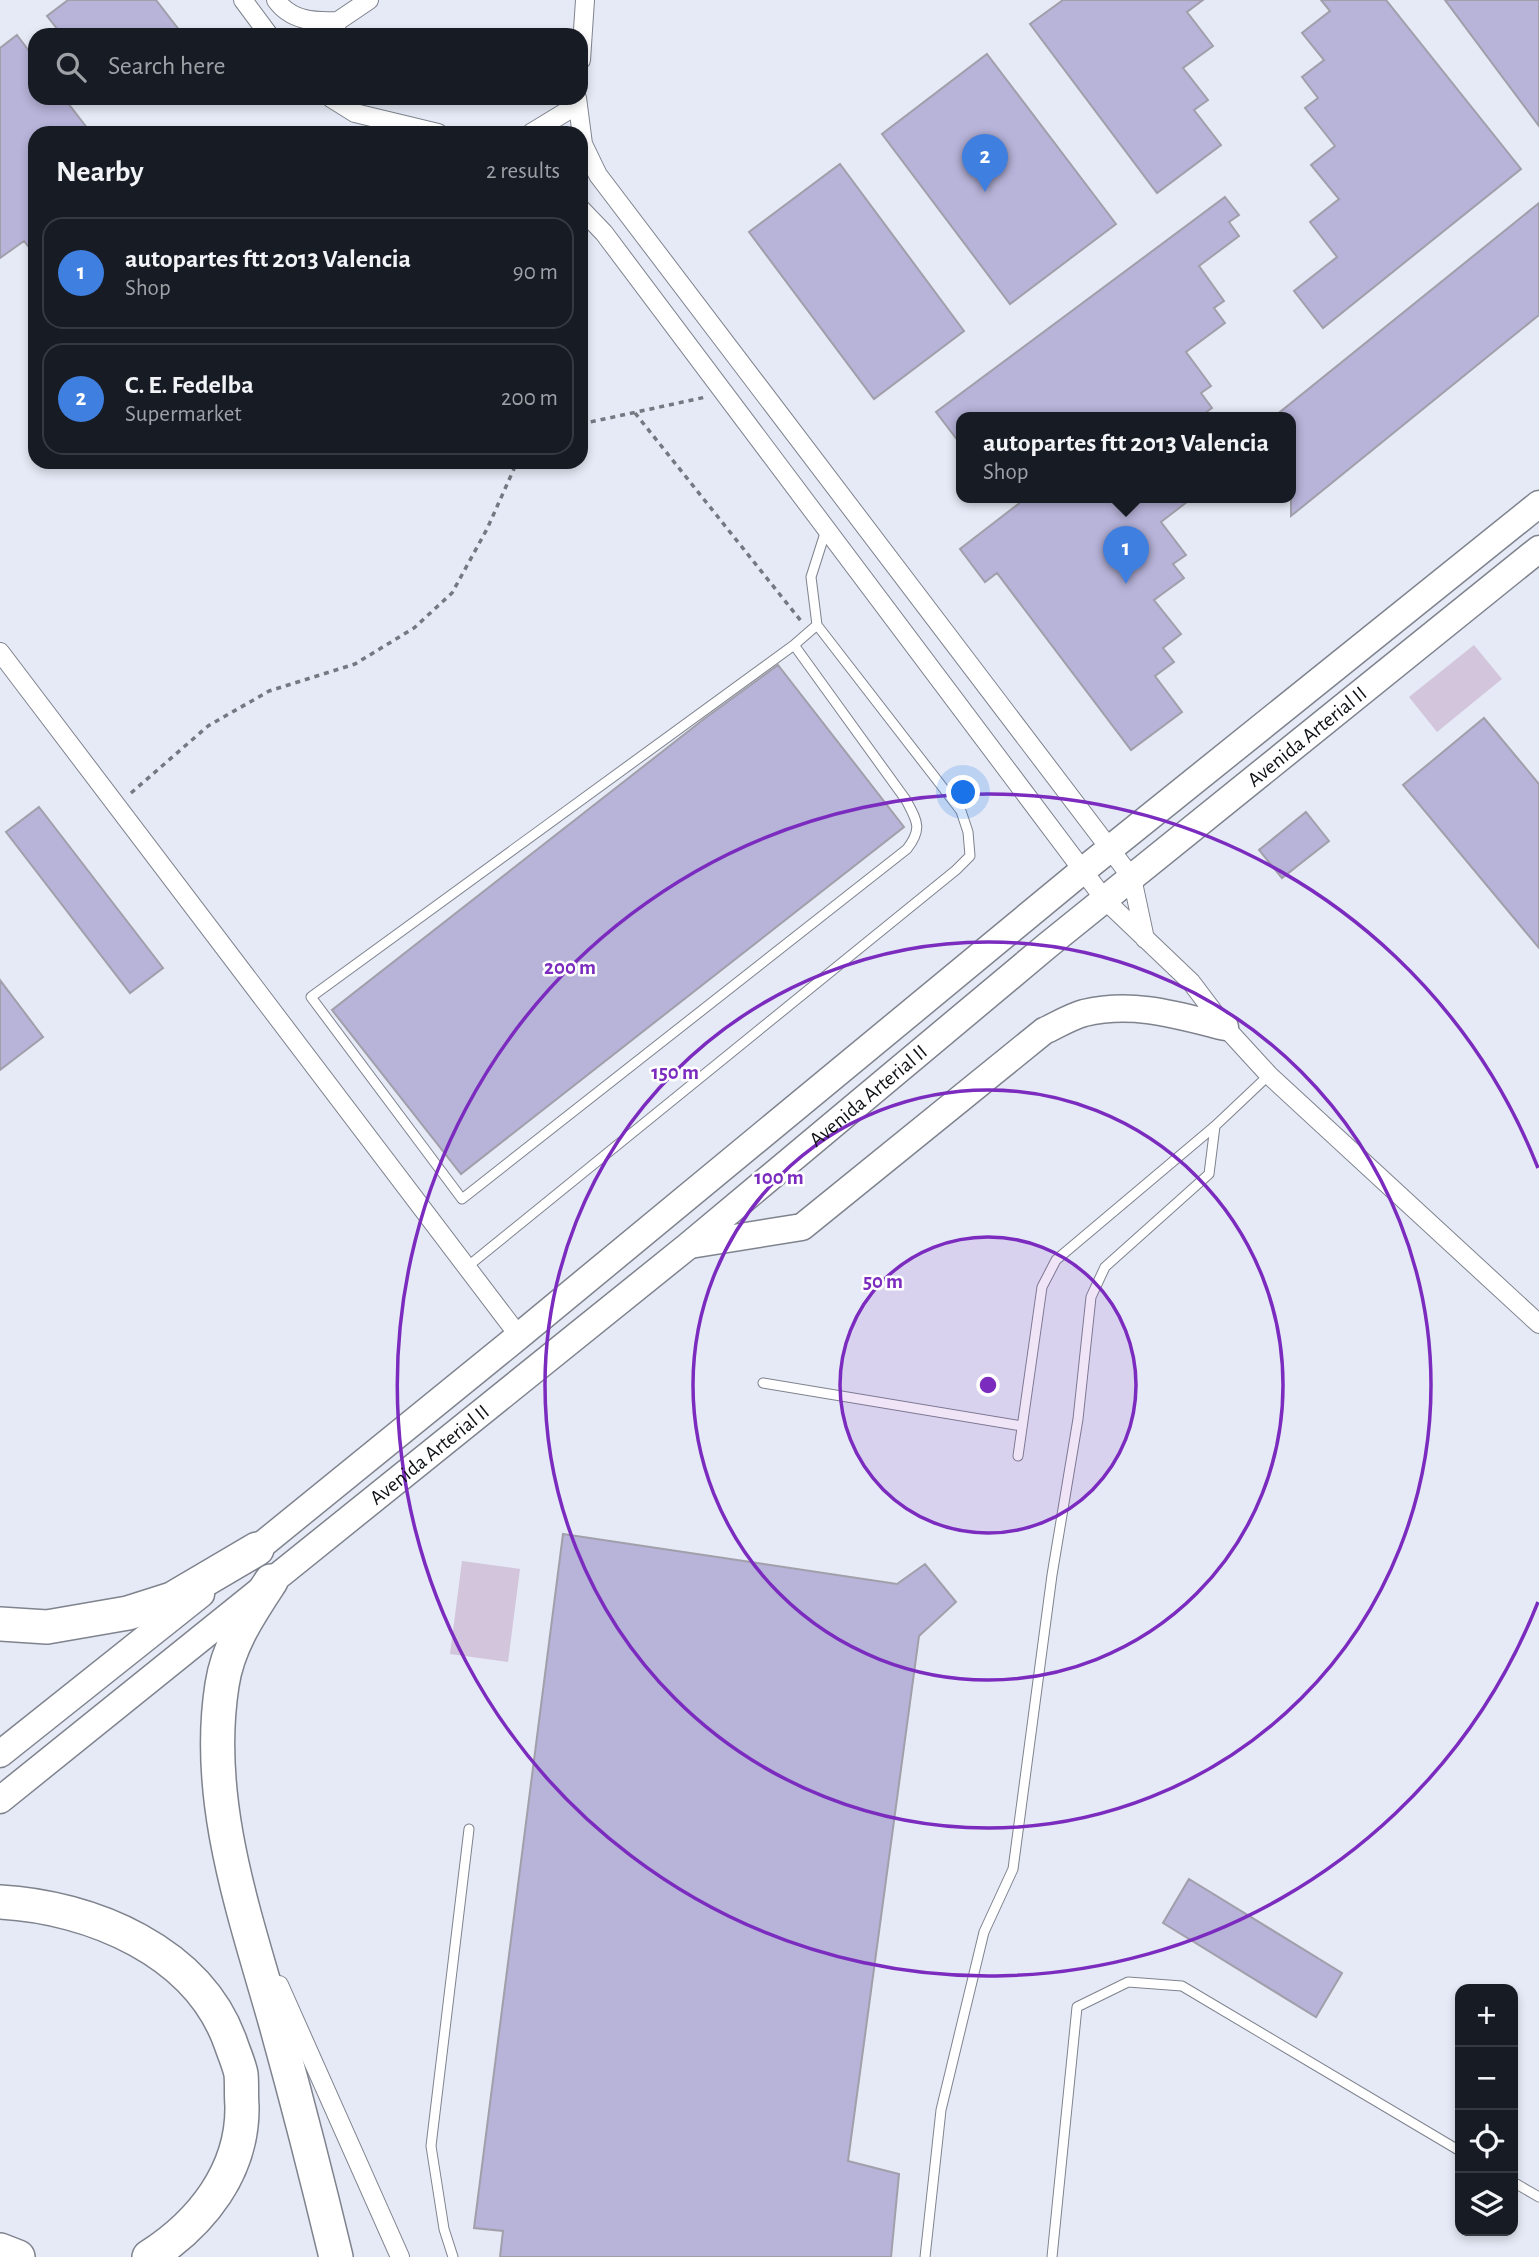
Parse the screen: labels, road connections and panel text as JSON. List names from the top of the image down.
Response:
{
  "streets": {
    "street": ["Avenida Arterial II"]
  },
  "page": {
    "search": "Search here",
    "heading": ["Nearby", "2 results"],
    "pins": ["2", "1"],
    "list": [
      {
        "mark": "1",
        "name": "autopartes ftt 2013 Valencia",
        "note": "Shop",
        "value": "90 m"
      },
      {
        "mark": "2",
        "name": "C. E. Fedelba",
        "note": "Supermarket",
        "value": "200 m"
      }
    ],
    "popup": ["autopartes ftt 2013 Valencia", "Shop"],
    "map_buttons": ["+", "−"]
  },
  "rings": [
    "200 m",
    "150 m",
    "100 m",
    "50 m"
  ]
}
